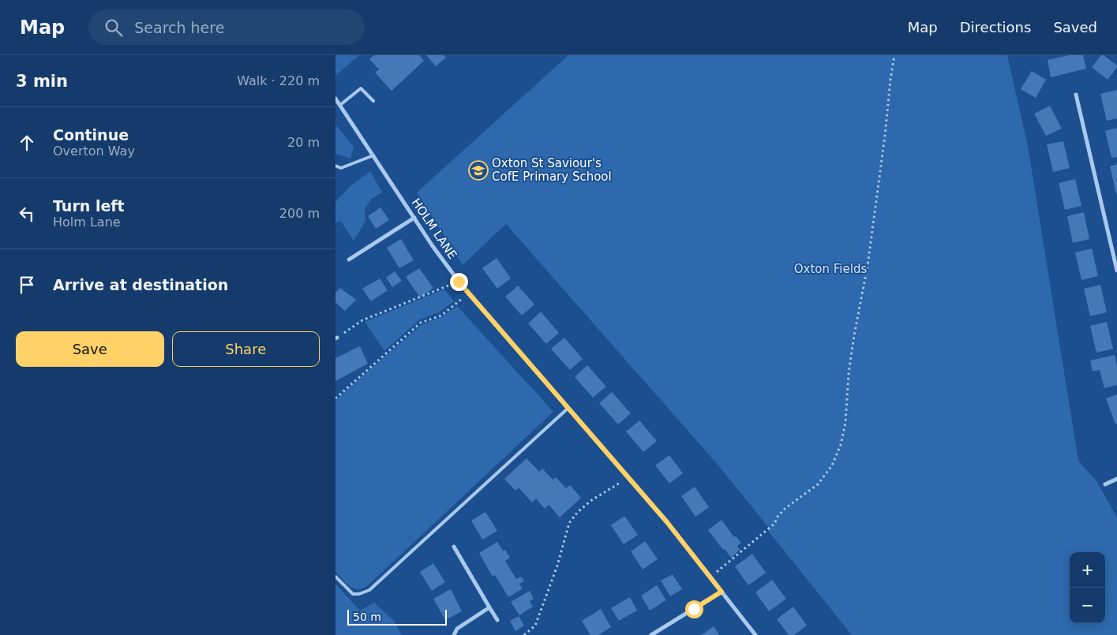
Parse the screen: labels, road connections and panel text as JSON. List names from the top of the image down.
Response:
{
  "streets": {
    "street": ["HOLM LANE"]
  },
  "parks": ["Oxton Fields"],
  "places": {
    "school or university": ["Oxton St Saviour's CofE Primary School"]
  },
  "scale_bar": "50 m",
  "page": {
    "header": "Map",
    "search": "Search here",
    "nav": ["Map", "Directions", "Saved"],
    "heading": ["3 min", "Walk · 220 m"],
    "list": [
      ["Continue", "Overton Way", "20 m"],
      ["Turn left", "Holm Lane", "200 m"],
      "Arrive at destination"
    ],
    "buttons": ["Save", "Share"],
    "map_buttons": ["+", "−"],
    "scale": "50 m"
  }
}
